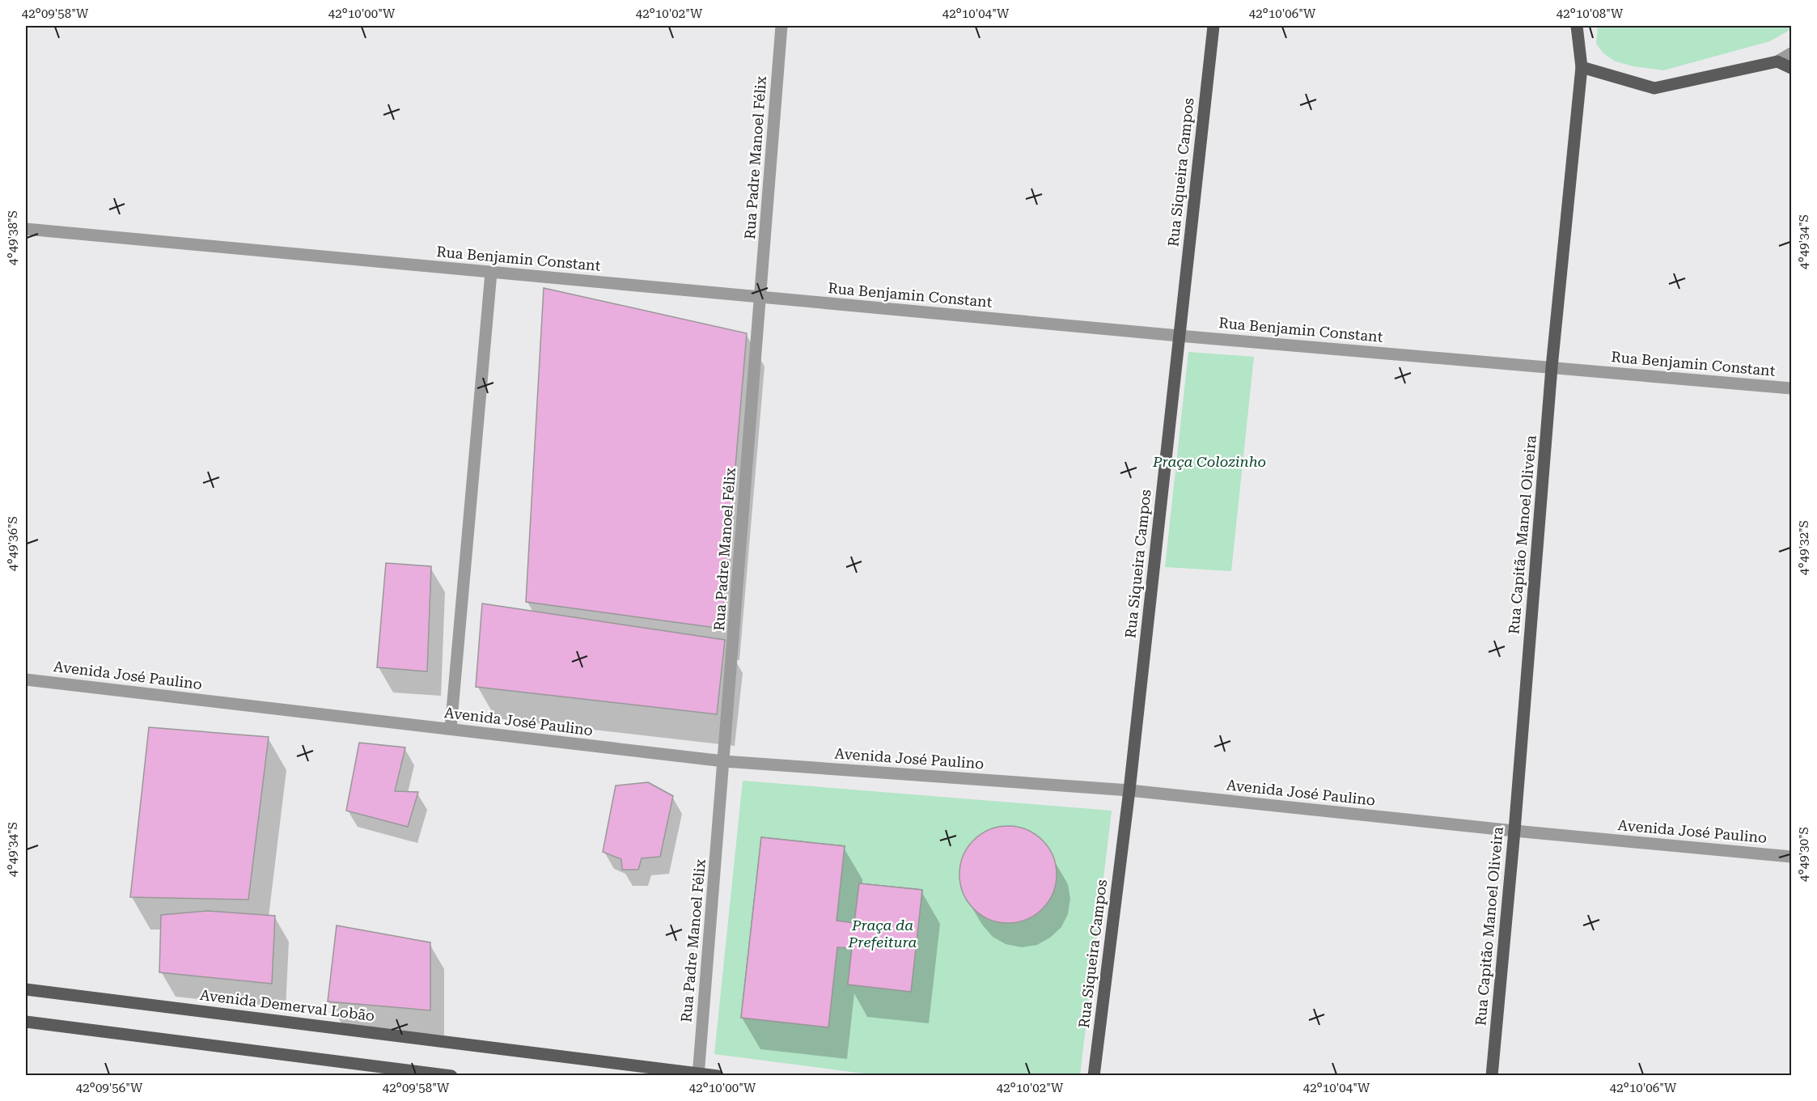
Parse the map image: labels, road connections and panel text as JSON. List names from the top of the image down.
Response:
{
  "streets": {
    "main road": ["Rua Siqueira Campos", "Rua Capitão Manoel Oliveira", "Avenida Demerval Lobão"],
    "street": ["Rua Padre Manoel Félix", "Rua Benjamin Constant", "Avenida José Paulino"]
  },
  "crossings": [
    ["Rua Padre Manoel Félix", "Rua Benjamin Constant"],
    ["Rua Padre Manoel Félix", "Avenida José Paulino"],
    ["Rua Padre Manoel Félix", "Avenida Demerval Lobão"],
    ["Rua Siqueira Campos", "Rua Benjamin Constant"],
    ["Rua Siqueira Campos", "Avenida José Paulino"],
    ["Rua Benjamin Constant", "Rua Capitão Manoel Oliveira"],
    ["Rua Capitão Manoel Oliveira", "Avenida José Paulino"]
  ],
  "parks": ["Praça Colozinho", "Praça da Prefeitura"],
  "coordinates": [
    "42°09'58\"W",
    "42°10'00\"W",
    "42°10'02\"W",
    "42°10'04\"W",
    "42°10'06\"W",
    "42°10'08\"W",
    "4°49'38\"S",
    "4°49'34\"S",
    "4°49'36\"S",
    "4°49'32\"S",
    "4°49'30\"S",
    "42°09'56\"W"
  ]
}
